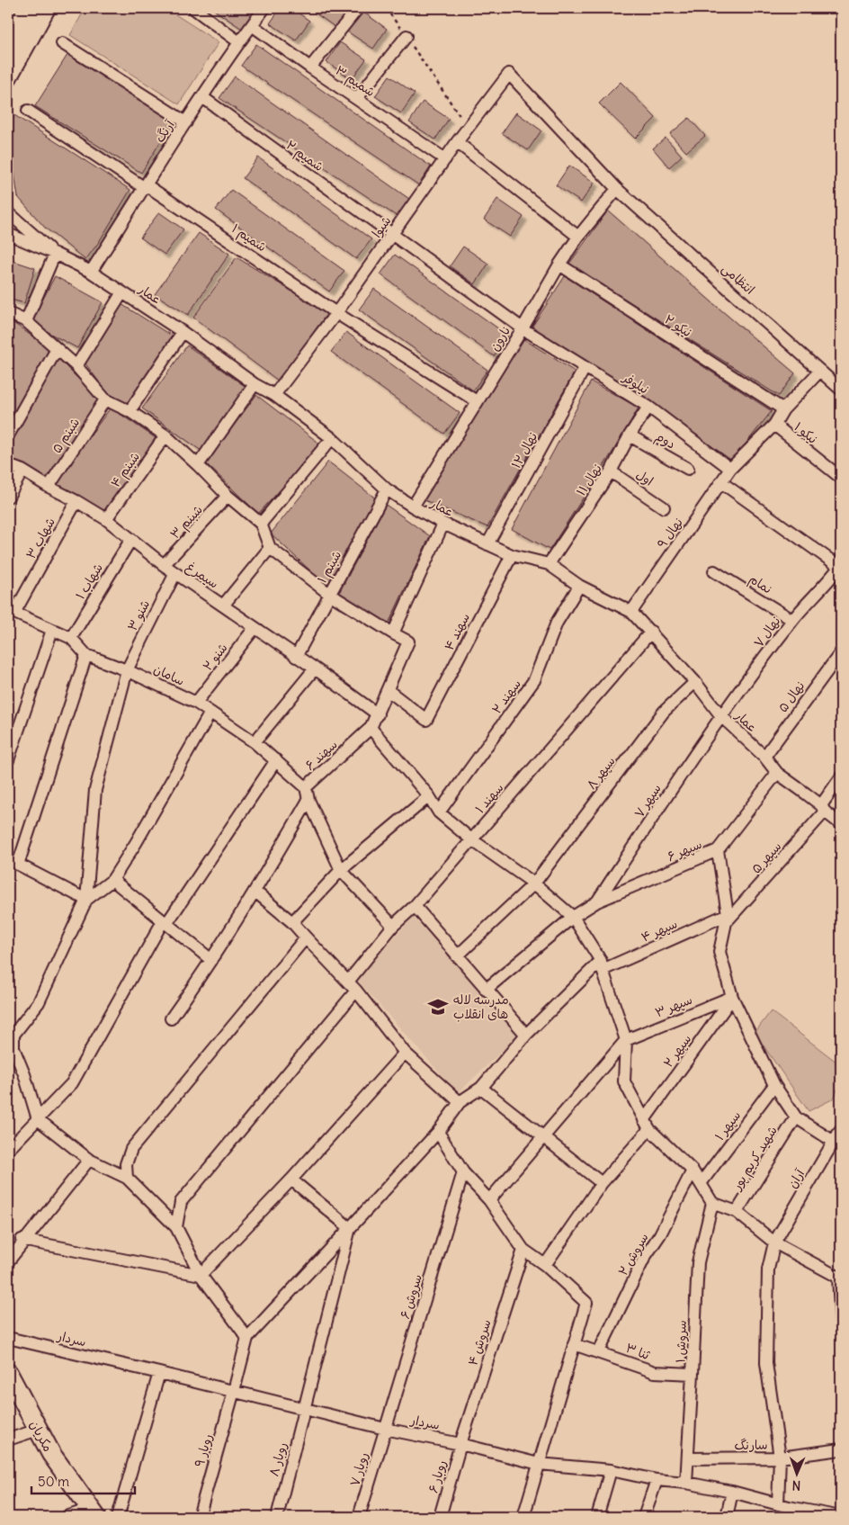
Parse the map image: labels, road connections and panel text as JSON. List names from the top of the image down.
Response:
{
  "streets": {
    "main road": ["مکریان"],
    "street": [
      "شمیم ۳",
      "آرنگ",
      "شمیم ۲",
      "شیوا",
      "شمیم ۱",
      "انتظامی",
      "عمار",
      "نیکو ۲",
      "نارون",
      "نیلوفر",
      "نیکو ۱",
      "شبنم ۵",
      "دوم",
      "نهال ۱۲",
      "شبنم ۴",
      "اول",
      "نهال ۱۱",
      "شبنم ۳",
      "نهال ۹",
      "شهاب ۳",
      "شبنم ۱",
      "سیمرغ",
      "شهاب ۱",
      "نمام",
      "شنو ۳",
      "سهند ۴",
      "نهال ۷",
      "شنو ۲",
      "سامان",
      "سهند ۲",
      "نهال ۵",
      "سهند ۶",
      "سپهر ۸",
      "سهند ۱",
      "سپهر ۷",
      "سپهر ۶",
      "سپهر ۵",
      "سپهر ۴",
      "سپهر ۳",
      "سپهر ۲",
      "سپهر ۱",
      "شهید کریم پور",
      "آران",
      "سروش ۲",
      "سروش ۶",
      "سردار",
      "سروش ۱",
      "سروش ۴",
      "ثنا ۳",
      "سارنگ",
      "روبار ۹",
      "روبار ۸",
      "روبار ۷",
      "روبار ۶"
    ]
  },
  "crossings": [
    ["شمیم ۳", "آرنگ"],
    ["شمیم ۳", "شیوا"],
    ["آرنگ", "شمیم ۲"],
    ["آرنگ", "شمیم ۱"],
    ["آرنگ", "عمار"],
    ["شمیم ۲", "شیوا"],
    ["شمیم ۲", "نارون"],
    ["شمیم ۲", "نیلوفر"],
    ["شیوا", "شمیم ۱"],
    ["شیوا", "انتظامی"],
    ["شیوا", "عمار"],
    ["شمیم ۱", "نارون"],
    ["انتظامی", "نارون"],
    ["انتظامی", "نهال ۹"],
    ["عمار", "نارون"],
    ["عمار", "نهال ۱۲"],
    ["عمار", "نهال ۱۱"],
    ["عمار", "نهال ۹"],
    ["عمار", "شبنم ۱"],
    ["عمار", "سهند ۴"],
    ["عمار", "نهال ۷"],
    ["عمار", "سهند ۲"],
    ["عمار", "نهال ۵"],
    ["عمار", "سپهر ۸"],
    ["عمار", "سهند ۱"],
    ["عمار", "سپهر ۷"],
    ["عمار", "سپهر ۶"],
    ["عمار", "سپهر ۵"],
    ["نیکو ۲", "نارون"],
    ["نیکو ۲", "نهال ۹"],
    ["نارون", "نیلوفر"],
    ["نیلوفر", "نهال ۱۲"],
    ["نیلوفر", "نهال ۱۱"],
    ["نیلوفر", "نهال ۹"],
    ["نیکو ۱", "نهال ۹"],
    ["شبنم ۵", "سیمرغ"],
    ["دوم", "نهال ۱۱"],
    ["شبنم ۴", "سیمرغ"],
    ["اول", "نهال ۱۱"],
    ["شبنم ۳", "سیمرغ"],
    ["شهاب ۳", "سیمرغ"],
    ["شهاب ۳", "سامان"],
    ["شبنم ۱", "سیمرغ"],
    ["سیمرغ", "شهاب ۱"],
    ["سیمرغ", "شنو ۳"],
    ["سیمرغ", "شنو ۲"],
    ["سیمرغ", "سهند ۶"],
    ["شهاب ۱", "سامان"],
    ["نمام", "نهال ۷"],
    ["شنو ۳", "سامان"],
    ["سهند ۴", "سهند ۶"],
    ["نهال ۷", "سپهر ۷"],
    ["شنو ۲", "سامان"],
    ["سامان", "سهند ۶"],
    ["سهند ۶", "سهند ۱"],
    ["سپهر ۷", "سپهر ۶"],
    ["سپهر ۵", "سپهر ۴"],
    ["سپهر ۳", "سپهر ۲"],
    ["آران", "سردار"],
    ["آران", "سارنگ"],
    ["سروش ۲", "ثنا ۳"],
    ["سروش ۶", "سردار"],
    ["سروش ۶", "روبار ۷"],
    ["سردار", "سروش ۱"],
    ["سردار", "سروش ۴"],
    ["سردار", "روبار ۹"],
    ["سردار", "روبار ۸"],
    ["سردار", "روبار ۷"],
    ["سردار", "روبار ۶"],
    ["سروش ۱", "ثنا ۳"],
    ["سروش ۱", "سارنگ"],
    ["سروش ۴", "روبار ۶"]
  ],
  "places": {
    "school or university": ["مدرسه لاله های انقلاب"]
  },
  "scale_bar": "50 m",
  "north": "bottom"
}
